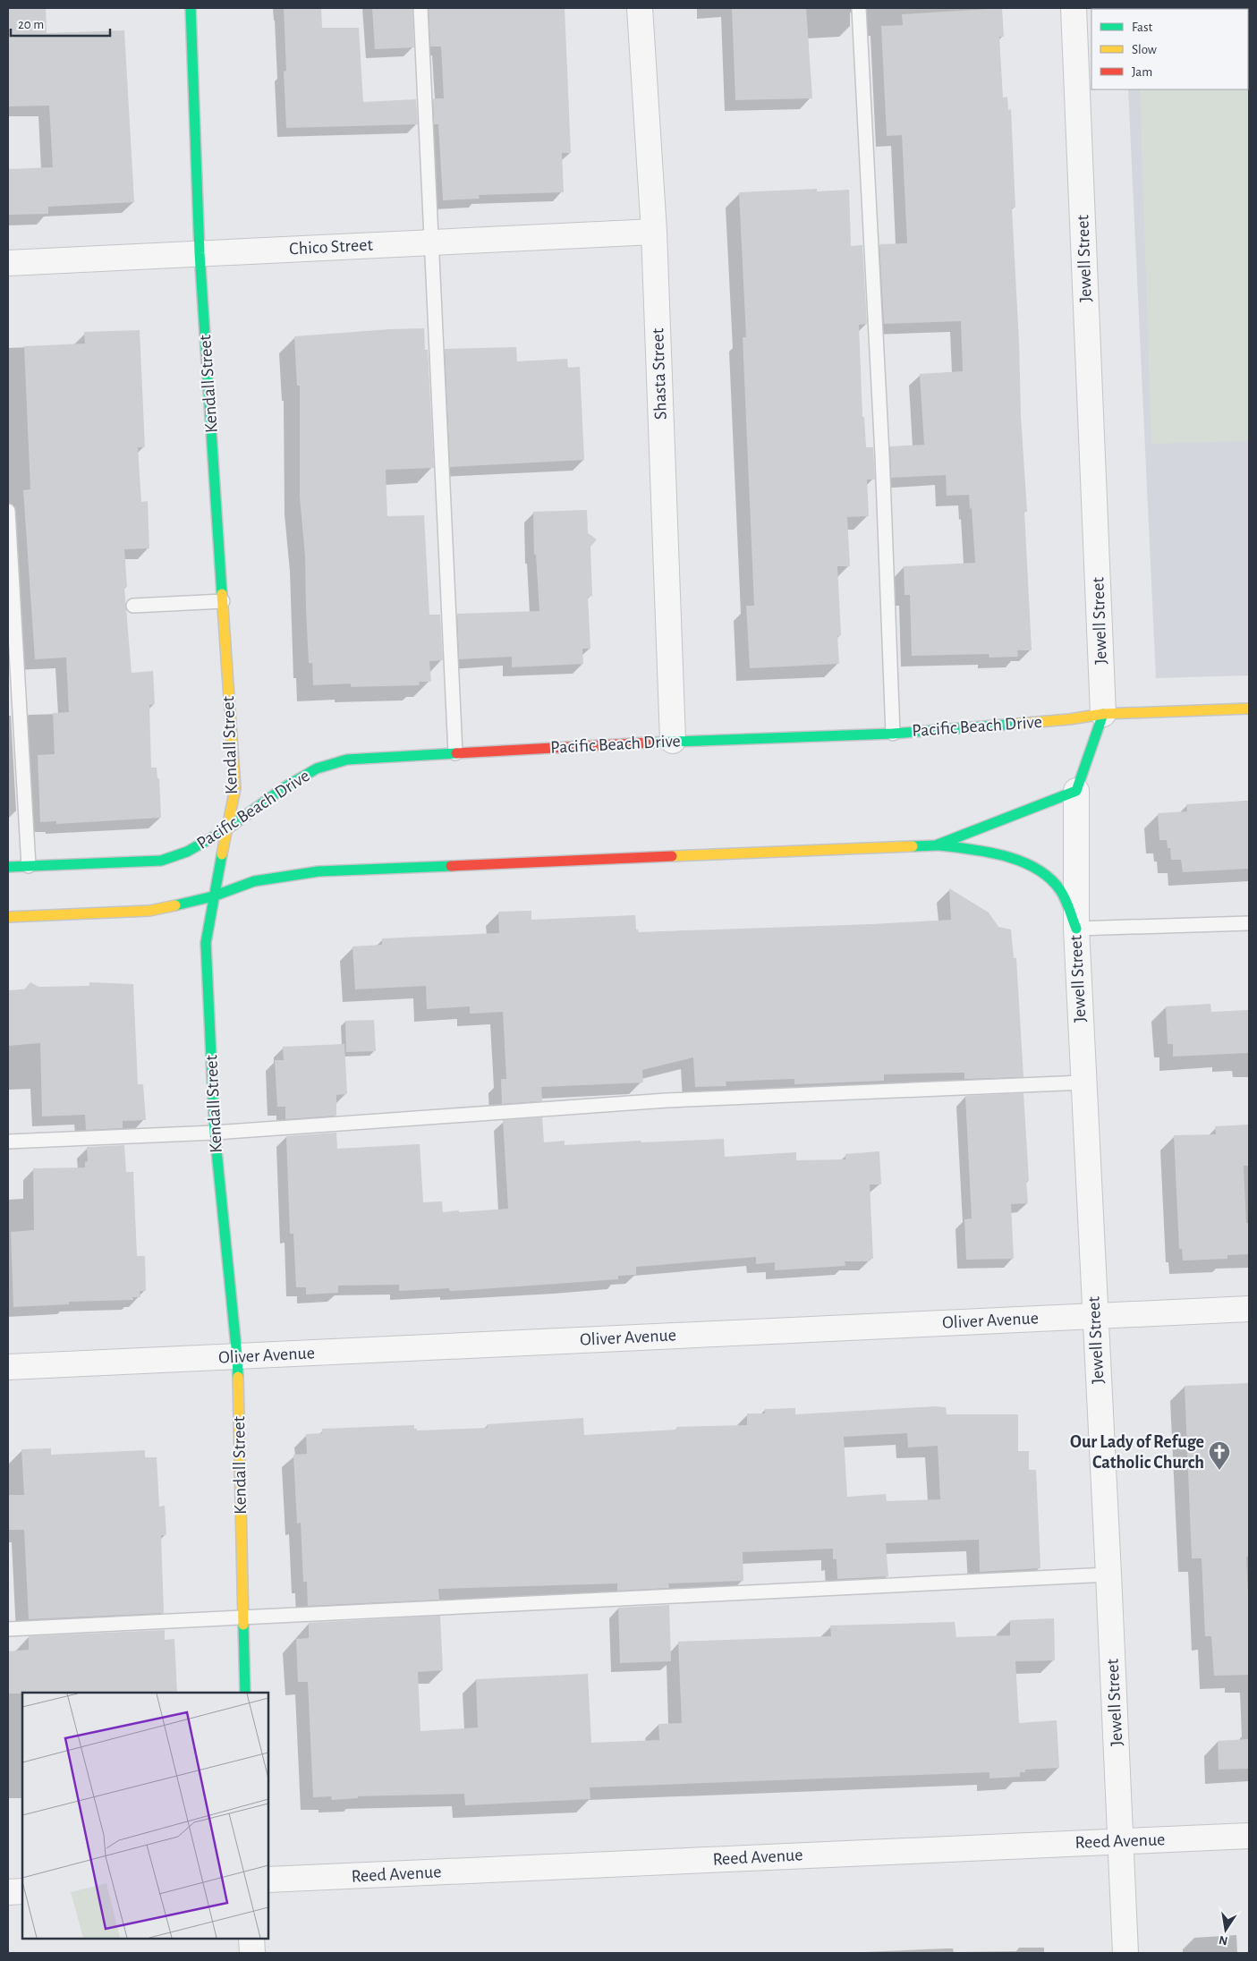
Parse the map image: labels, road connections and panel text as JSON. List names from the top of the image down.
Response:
{
  "streets": {
    "street": [
      "Chico Street",
      "Jewell Street",
      "Shasta Street",
      "Kendall Street",
      "Pacific Beach Drive",
      "Oliver Avenue",
      "Reed Avenue"
    ]
  },
  "crossings": [
    ["Chico Street", "Shasta Street"],
    ["Chico Street", "Kendall Street"],
    ["Jewell Street", "Pacific Beach Drive"],
    ["Jewell Street", "Oliver Avenue"],
    ["Jewell Street", "Reed Avenue"],
    ["Shasta Street", "Pacific Beach Drive"],
    ["Kendall Street", "Pacific Beach Drive"],
    ["Kendall Street", "Oliver Avenue"]
  ],
  "places": {
    "church": ["Our Lady of Refuge Catholic Church"]
  },
  "legend": ["Fast", "Slow", "Jam"],
  "scale_bar": "20 m",
  "north": "bottom"
}
